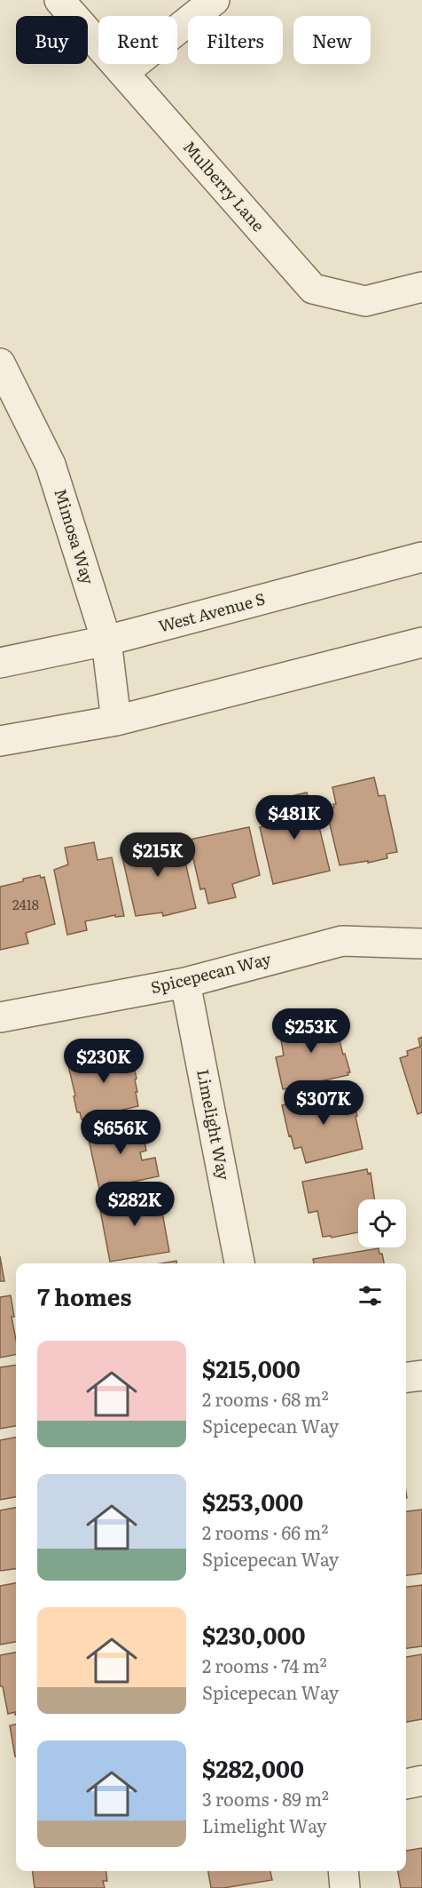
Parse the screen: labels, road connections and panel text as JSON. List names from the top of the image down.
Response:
{
  "streets": {
    "street": [
      "Mulberry Lane",
      "Mimosa Way",
      "West Avenue S",
      "Spicepecan Way",
      "Limelight Way"
    ]
  },
  "crossings": [
    ["Mimosa Way", "West Avenue S"],
    ["Spicepecan Way", "Limelight Way"]
  ],
  "house_numbers": ["2418"],
  "page": {
    "chip": [
      "Buy",
      "Rent",
      "Filters",
      "New"
    ],
    "price": [
      "$481K",
      "$215K",
      "$253K",
      "$230K",
      "$307K",
      "$656K",
      "$282K"
    ],
    "heading": "7 homes",
    "list": [
      {
        "name": "$215,000",
        "note": "2 rooms · 68 m² · Spicepecan Way"
      },
      {
        "name": "$253,000",
        "note": "2 rooms · 66 m² · Spicepecan Way"
      },
      {
        "name": "$230,000",
        "note": "2 rooms · 74 m² · Spicepecan Way"
      },
      {
        "name": "$282,000",
        "note": "3 rooms · 89 m² · Limelight Way"
      }
    ]
  }
}
